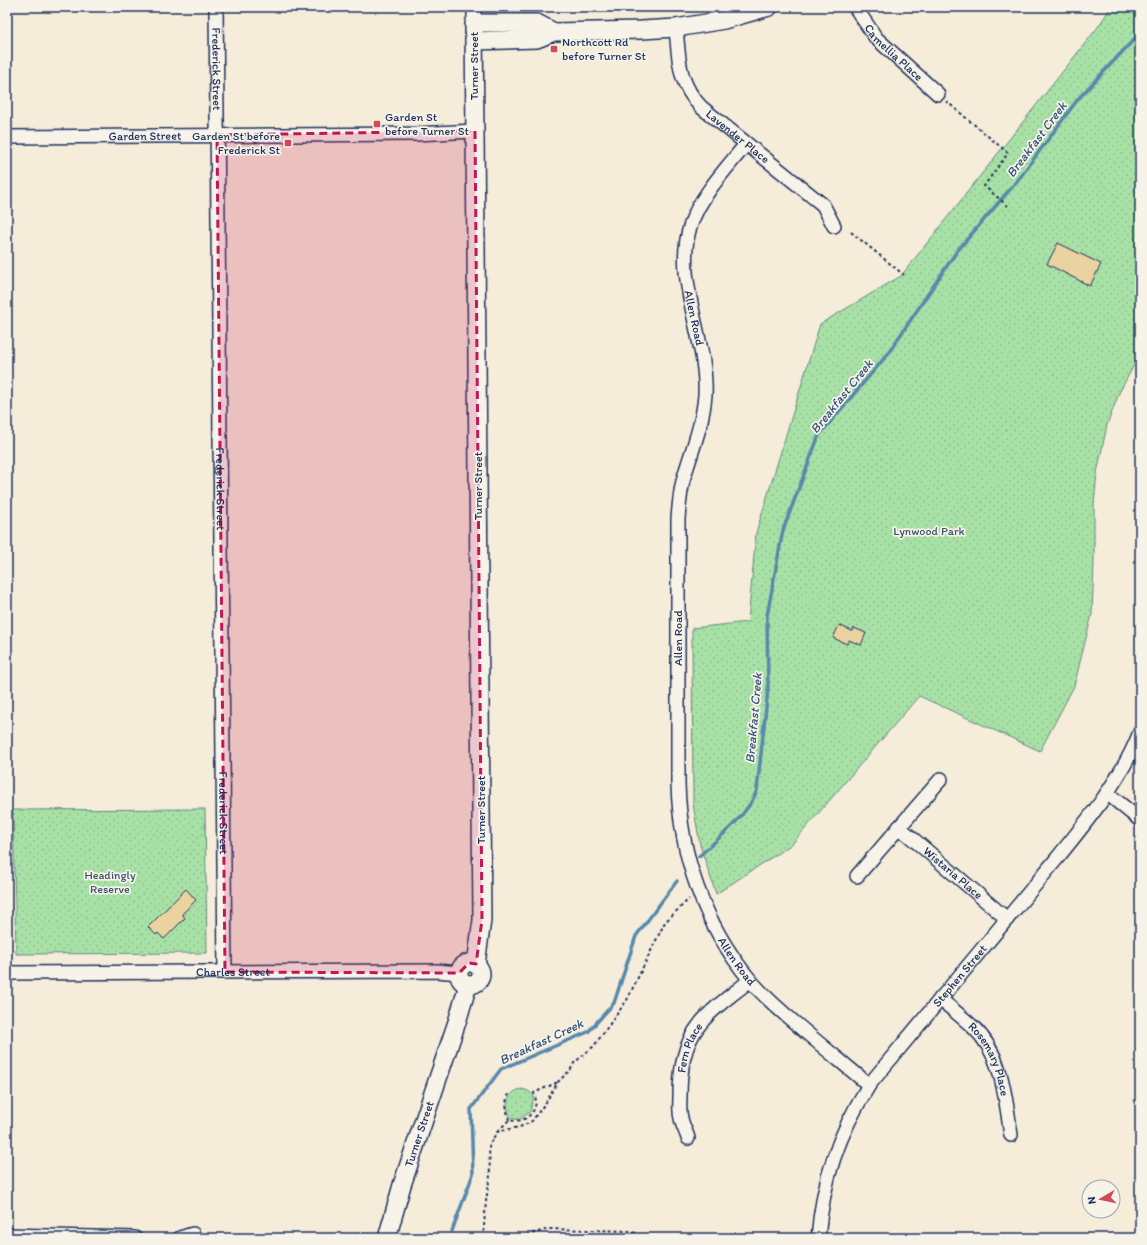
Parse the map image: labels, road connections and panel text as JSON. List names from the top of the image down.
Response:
{
  "streets": {
    "street": [
      "Camellia Place",
      "Turner Street",
      "Frederick Street",
      "Garden Street",
      "Lavender Place",
      "Allen Road",
      "Wistaria Place",
      "Charles Street",
      "Stephen Street",
      "Fern Place",
      "Rosemary Place"
    ]
  },
  "crossings": [
    ["Turner Street", "Garden Street"],
    ["Turner Street", "Charles Street"],
    ["Frederick Street", "Garden Street"],
    ["Frederick Street", "Charles Street"],
    ["Lavender Place", "Allen Road"],
    ["Allen Road", "Stephen Street"],
    ["Allen Road", "Fern Place"],
    ["Wistaria Place", "Stephen Street"],
    ["Stephen Street", "Rosemary Place"]
  ],
  "water": ["Breakfast Creek"],
  "parks": ["Lynwood Park", "Headingly Reserve"],
  "places": {
    "transit": ["Northcott Rd before Turner St", "Garden St before Turner St", "Garden St before Frederick St"]
  },
  "north": "left"
}
